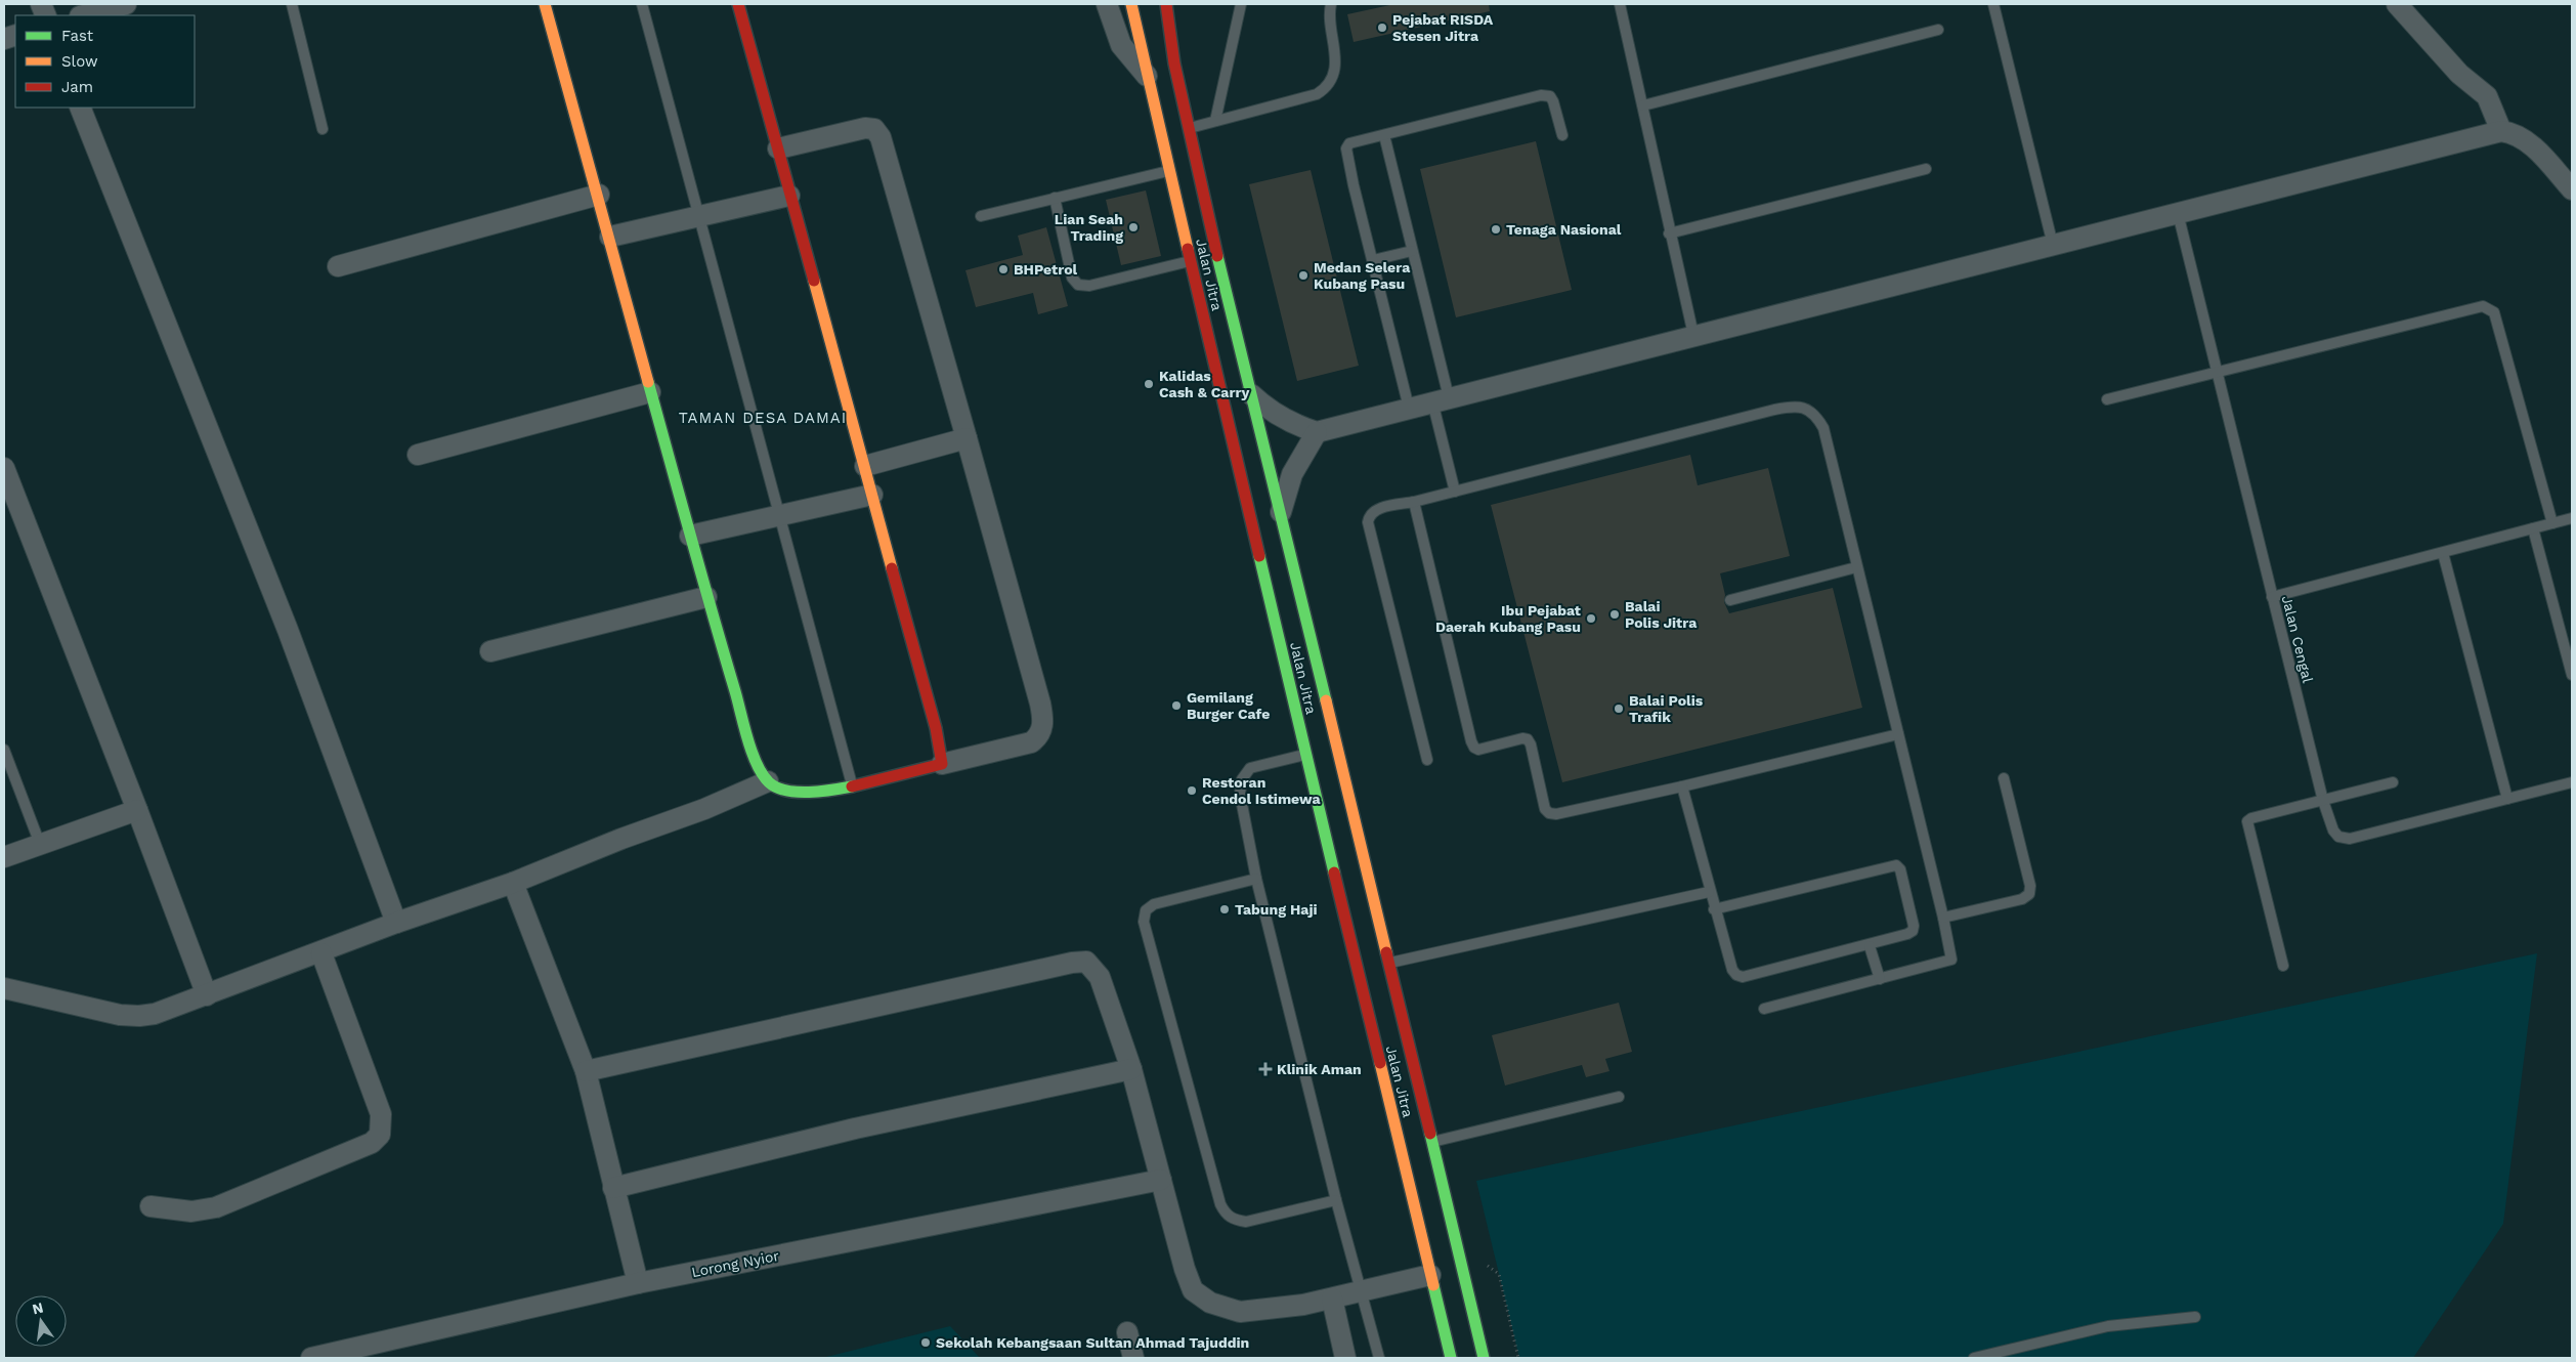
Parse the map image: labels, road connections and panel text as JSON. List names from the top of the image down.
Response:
{
  "streets": {
    "main road": ["Jalan Jitra"],
    "street": ["Lorong Nyior"],
    "lane": ["Jalan Cengal"]
  },
  "districts": ["TAMAN DESA DAMAI"],
  "places": {
    "other": [
      "Pejabat RISDA Stesen Jitra",
      "Lian Seah Trading",
      "Tenaga Nasional",
      "BHPetrol",
      "Medan Selera Kubang Pasu",
      "Kalidas Cash & Carry",
      "Balai Polis Jitra",
      "Ibu Pejabat Daerah Kubang Pasu",
      "Gemilang Burger Cafe",
      "Balai Polis Trafik",
      "Restoran Cendol Istimewa",
      "Tabung Haji",
      "Sekolah Kebangsaan Sultan Ahmad Tajuddin"
    ],
    "health": ["Klinik Aman"]
  },
  "legend": ["Fast", "Slow", "Jam"],
  "north": "top"
}
